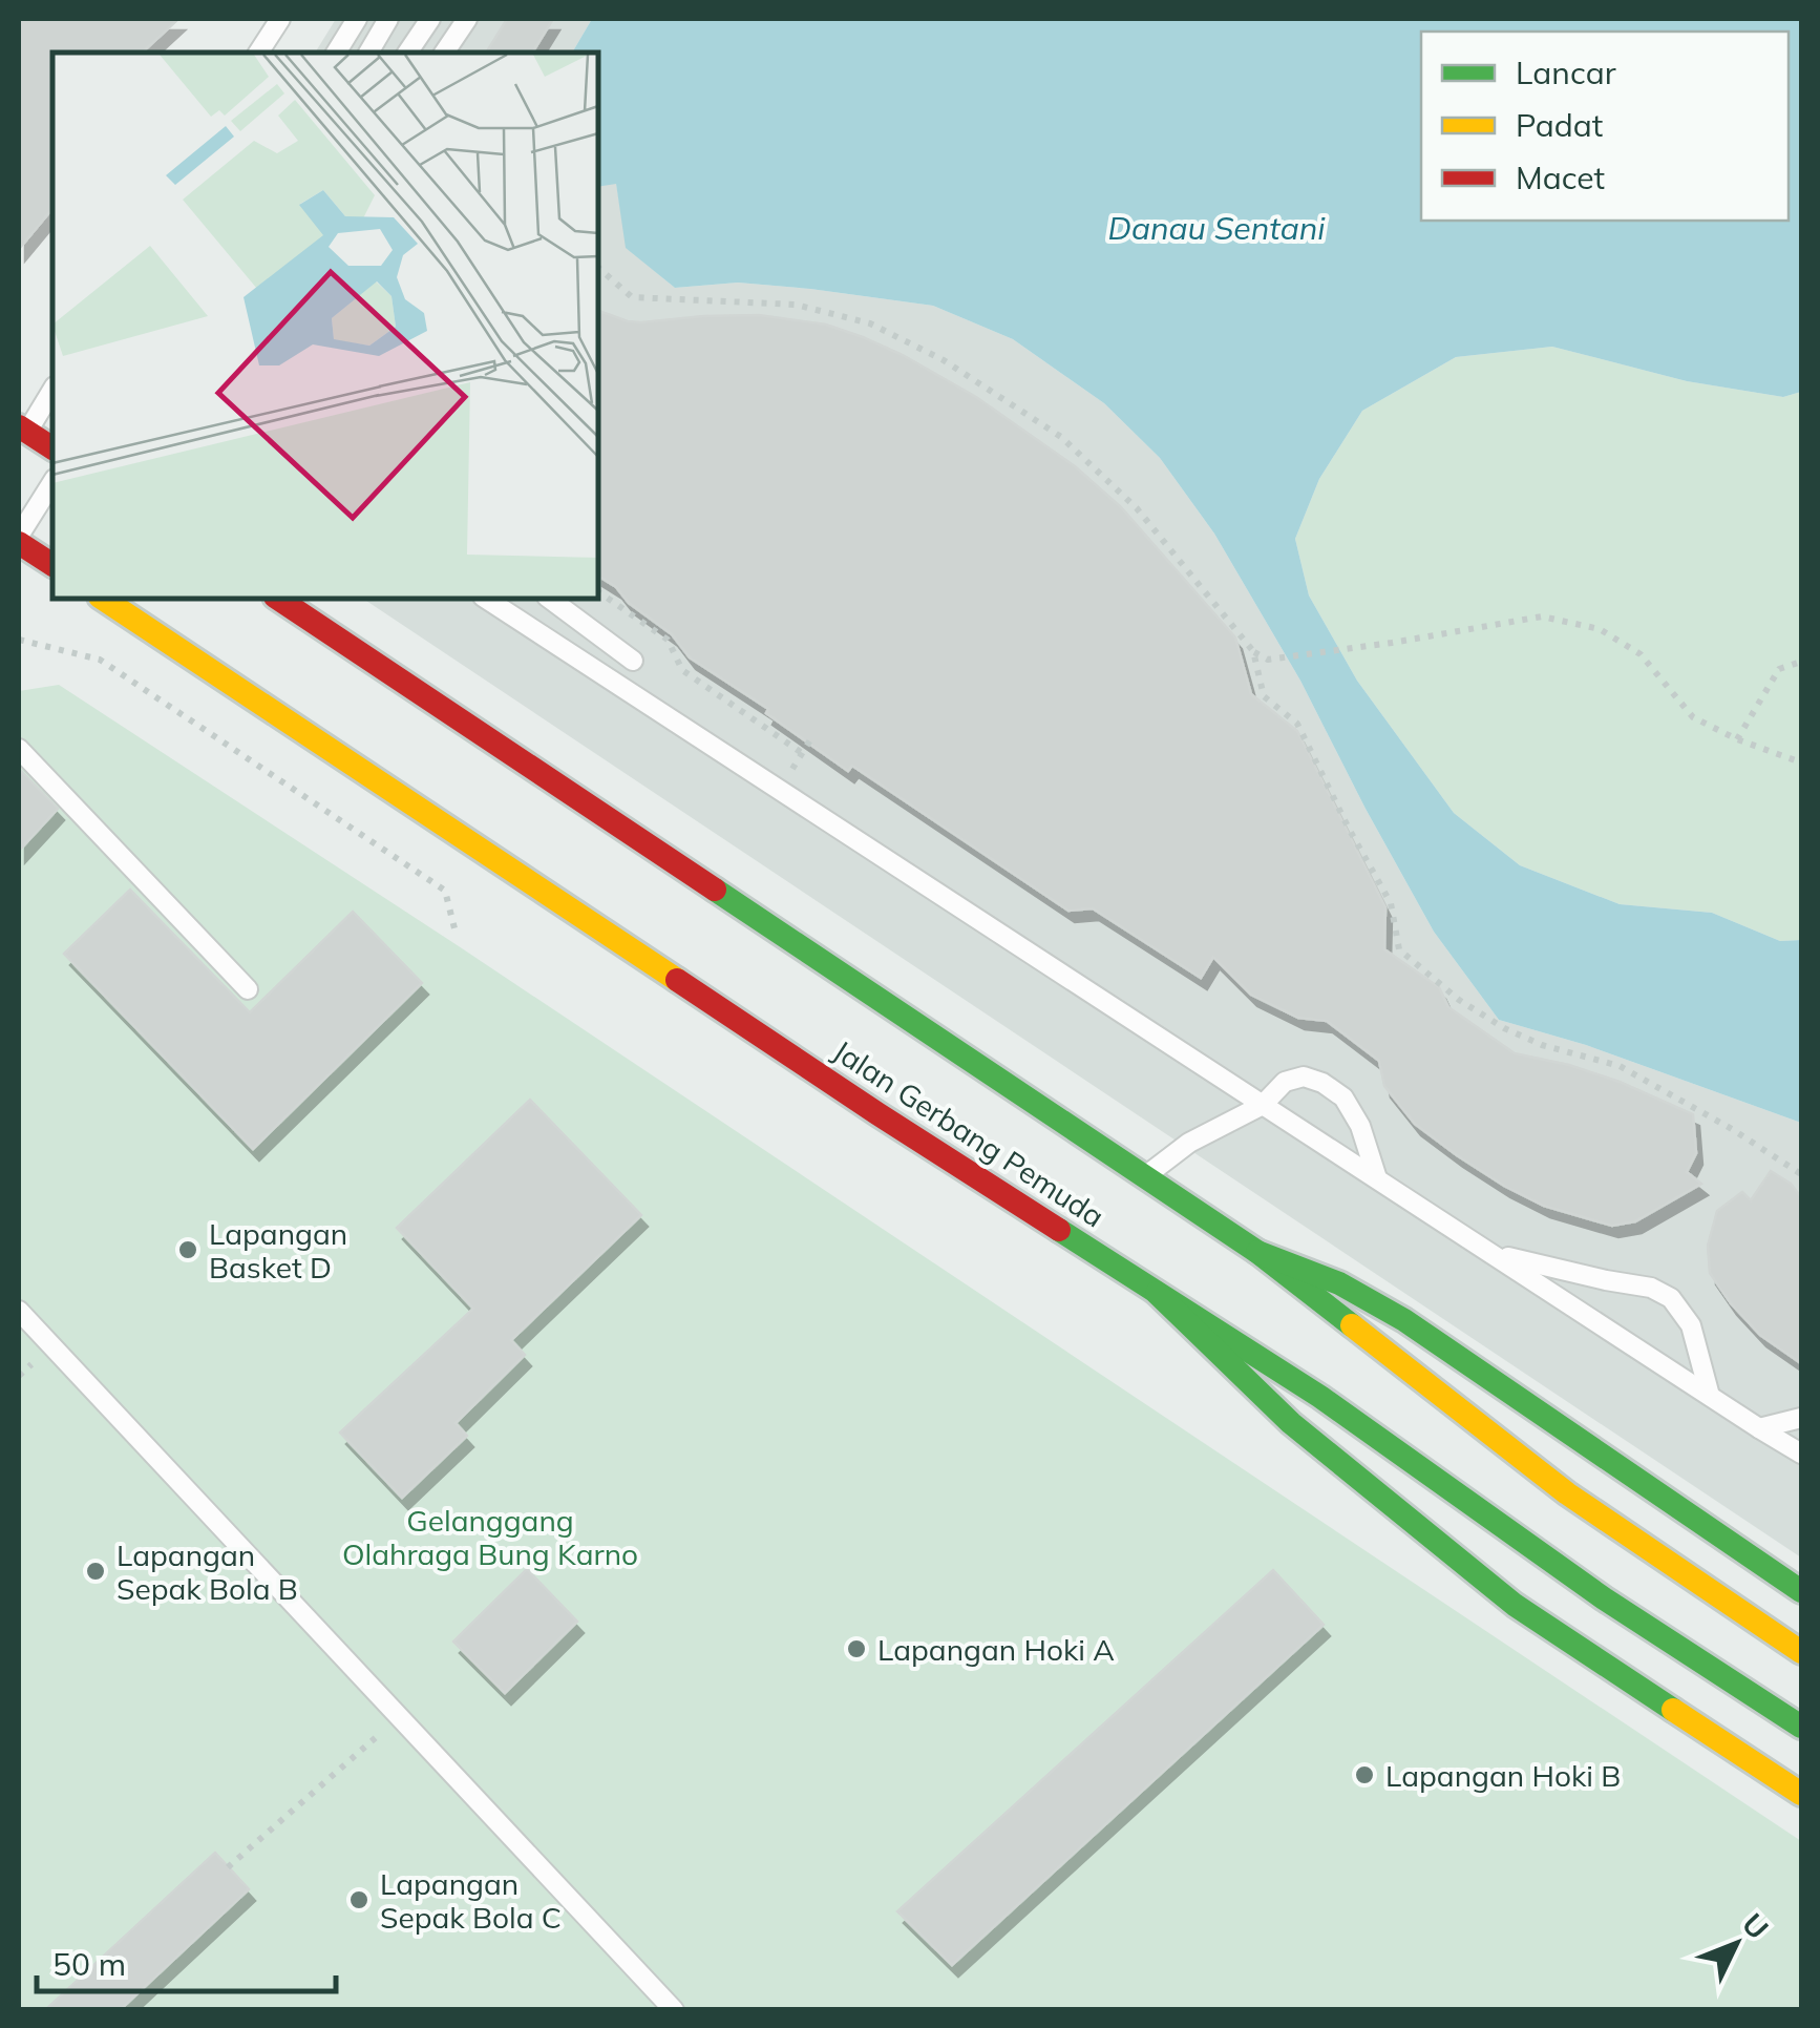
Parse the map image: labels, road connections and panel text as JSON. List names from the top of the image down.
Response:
{
  "streets": {
    "main road": ["Jalan Gerbang Pemuda"]
  },
  "water": ["Danau Sentani"],
  "parks": ["Gelanggang Olahraga Bung Karno"],
  "places": [
    "Lapangan Basket D",
    "Lapangan Sepak Bola B",
    "Lapangan Hoki A",
    "Lapangan Hoki B",
    "Lapangan Sepak Bola C"
  ],
  "legend": ["Lancar", "Padat", "Macet"],
  "scale_bar": "50 m",
  "north": "top right"
}
